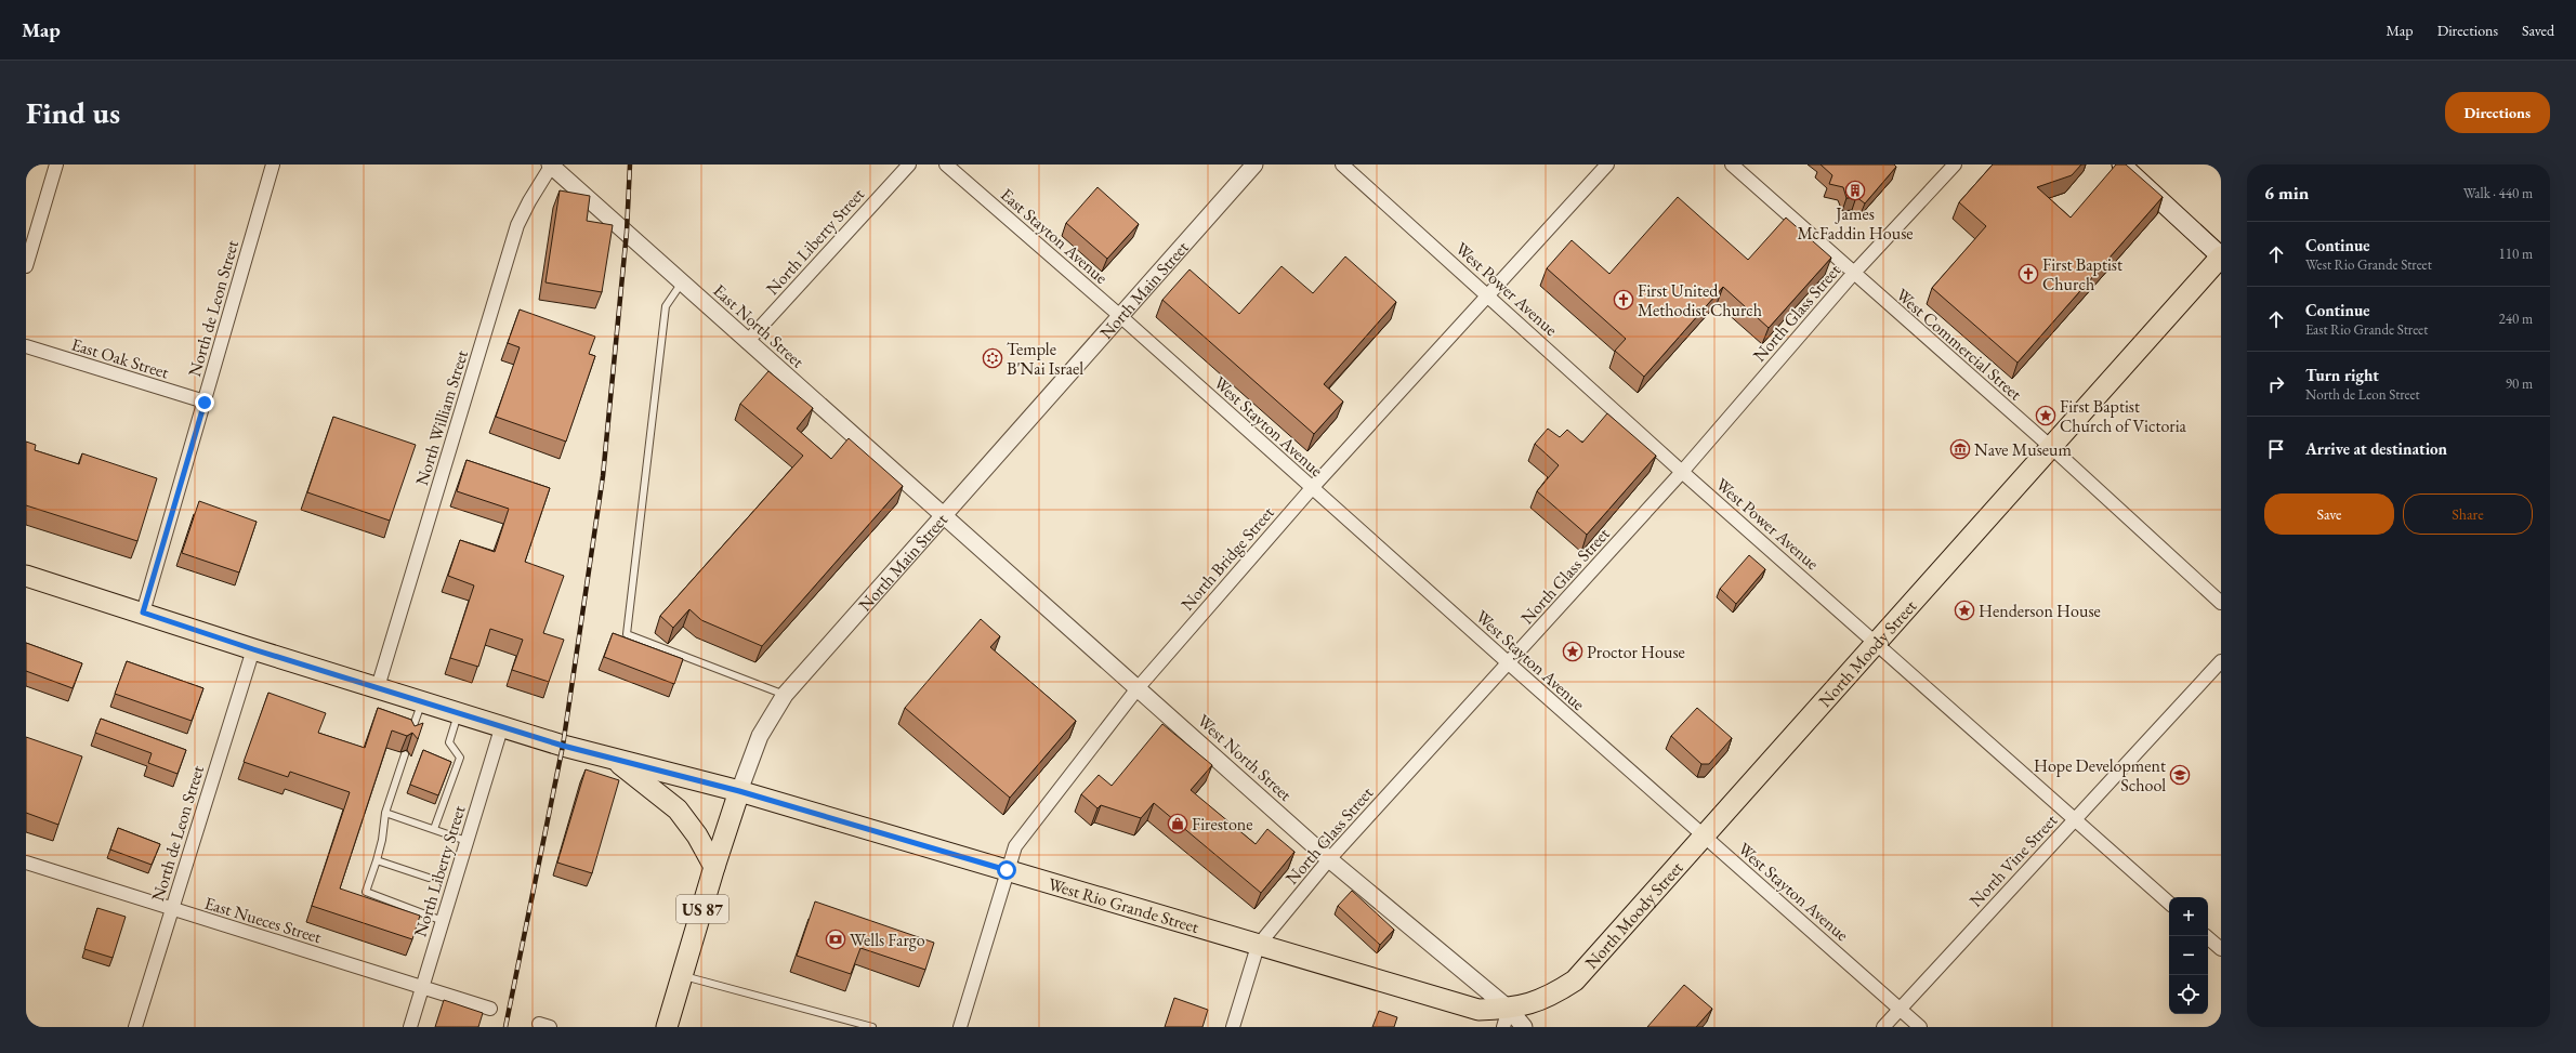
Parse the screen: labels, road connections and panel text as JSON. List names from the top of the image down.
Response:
{
  "streets": {
    "main road": [
      "North Main Street",
      "North Moody Street",
      "West Rio Grande Street",
      "US 87"
    ],
    "street": [
      "East Stayton Avenue",
      "North Liberty Street",
      "West Power Avenue",
      "North de Leon Street",
      "North Glass Street",
      "East North Street",
      "West Commercial Street",
      "East Oak Street",
      "North William Street",
      "West Stayton Avenue",
      "North Bridge Street",
      "West North Street",
      "North Vine Street",
      "East Nueces Street"
    ]
  },
  "crossings": [
    ["East Stayton Avenue", "North Main Street"],
    ["East Stayton Avenue", "West Stayton Avenue"],
    ["North Liberty Street", "East North Street"],
    ["North Liberty Street", "West Rio Grande Street"],
    ["North Liberty Street", "East Nueces Street"],
    ["West Power Avenue", "North Glass Street"],
    ["West Power Avenue", "North Bridge Street"],
    ["West Power Avenue", "North Moody Street"],
    ["West Power Avenue", "North Vine Street"],
    ["North Main Street", "East North Street"],
    ["North Main Street", "West Stayton Avenue"],
    ["North Main Street", "West North Street"],
    ["North Main Street", "West Rio Grande Street"],
    ["North de Leon Street", "East Oak Street"],
    ["North de Leon Street", "West Rio Grande Street"],
    ["North de Leon Street", "East Nueces Street"],
    ["North Glass Street", "West Commercial Street"],
    ["North Glass Street", "West Stayton Avenue"],
    ["North Glass Street", "West North Street"],
    ["North Glass Street", "West Rio Grande Street"],
    ["East North Street", "North William Street"],
    ["East North Street", "West North Street"],
    ["West Commercial Street", "North Moody Street"],
    ["North William Street", "West Rio Grande Street"],
    ["West Stayton Avenue", "North Bridge Street"],
    ["West Stayton Avenue", "North Moody Street"],
    ["West Stayton Avenue", "North Vine Street"],
    ["North Bridge Street", "West North Street"],
    ["North Bridge Street", "West Rio Grande Street"],
    ["North Moody Street", "West North Street"],
    ["North Moody Street", "West Rio Grande Street"],
    ["West North Street", "West Rio Grande Street"]
  ],
  "places": {
    "building": ["James McFaddin House"],
    "church": ["First Baptist Church", "First United Methodist Church"],
    "synagogue": ["Temple B'Nai Israel"],
    "place": ["First Baptist Church of Victoria", "Henderson House", "Proctor House"],
    "museum": ["Nave Museum"],
    "school or university": ["Hope Development School"],
    "shop": ["Firestone"],
    "bank": ["Wells Fargo"]
  },
  "page": {
    "header": "Map",
    "nav": ["Map", "Directions", "Saved"],
    "buttons": [
      "Directions",
      ["Save", "Share"]
    ],
    "title": "Find us",
    "heading": ["6 min", "Walk · 440 m"],
    "list": [
      ["Continue", "West Rio Grande Street", "110 m"],
      ["Continue", "East Rio Grande Street", "240 m"],
      ["Turn right", "North de Leon Street", "90 m"],
      "Arrive at destination"
    ],
    "map_buttons": ["+", "−"]
  }
}
